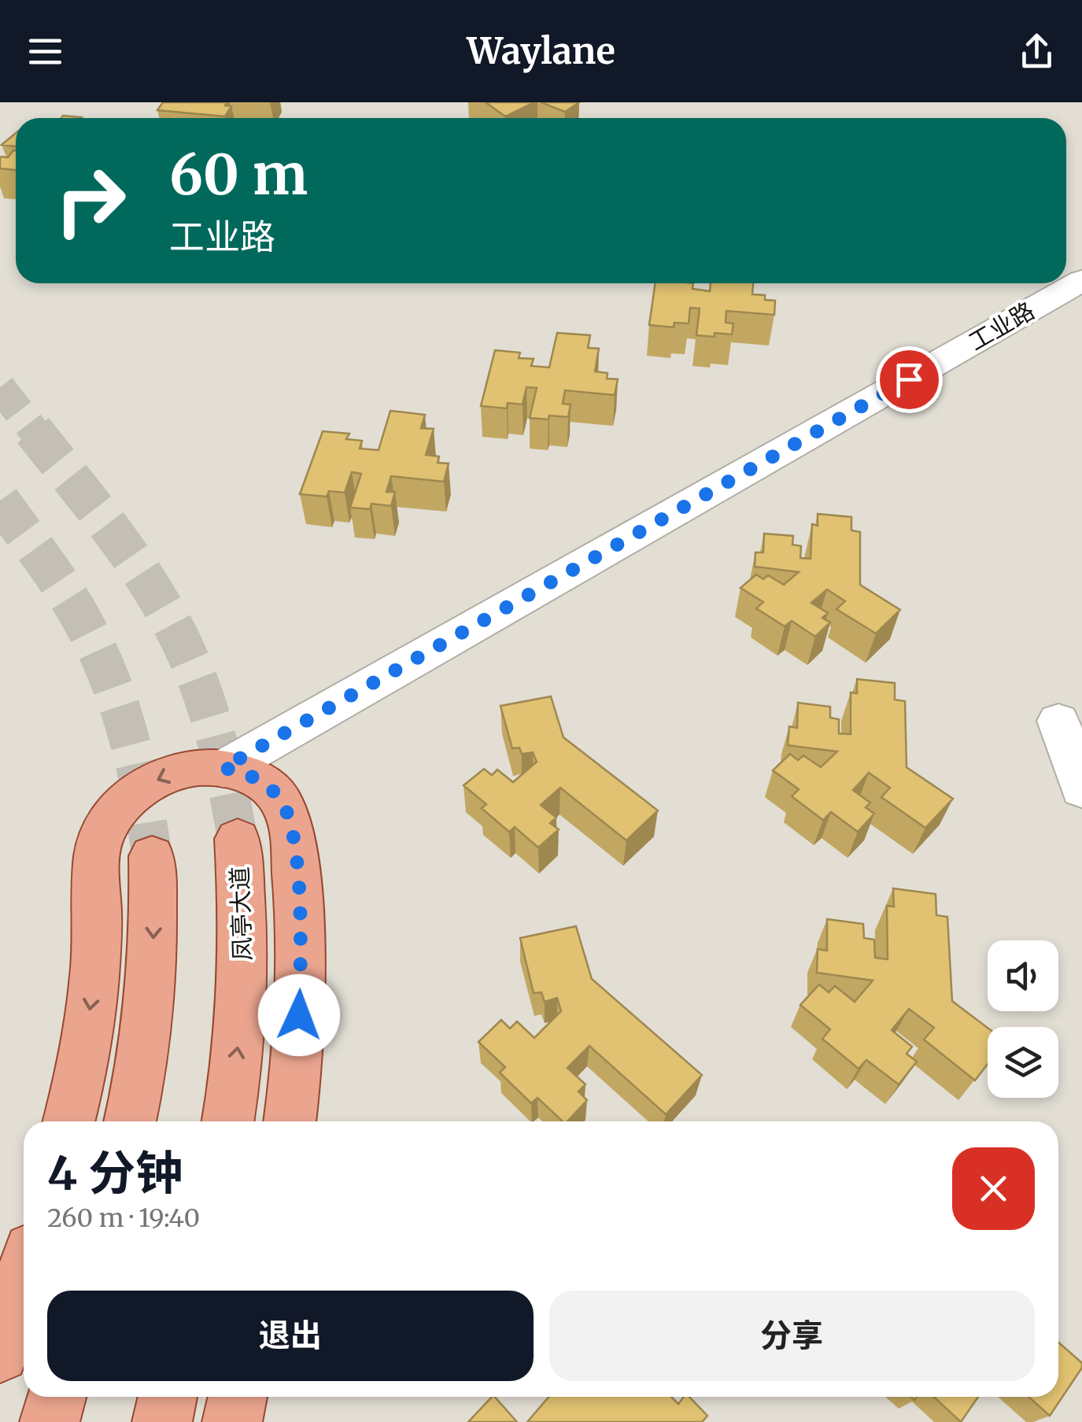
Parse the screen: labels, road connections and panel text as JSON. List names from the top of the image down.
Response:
{
  "streets": {
    "main road": ["凤亭大道"],
    "street": ["工业路"]
  },
  "page": {
    "header": "Waylane",
    "turn": ["60 m", "工业路"],
    "heading": ["4 分钟", "260 m · 19:40"],
    "buttons": ["退出", "分享"]
  }
}
